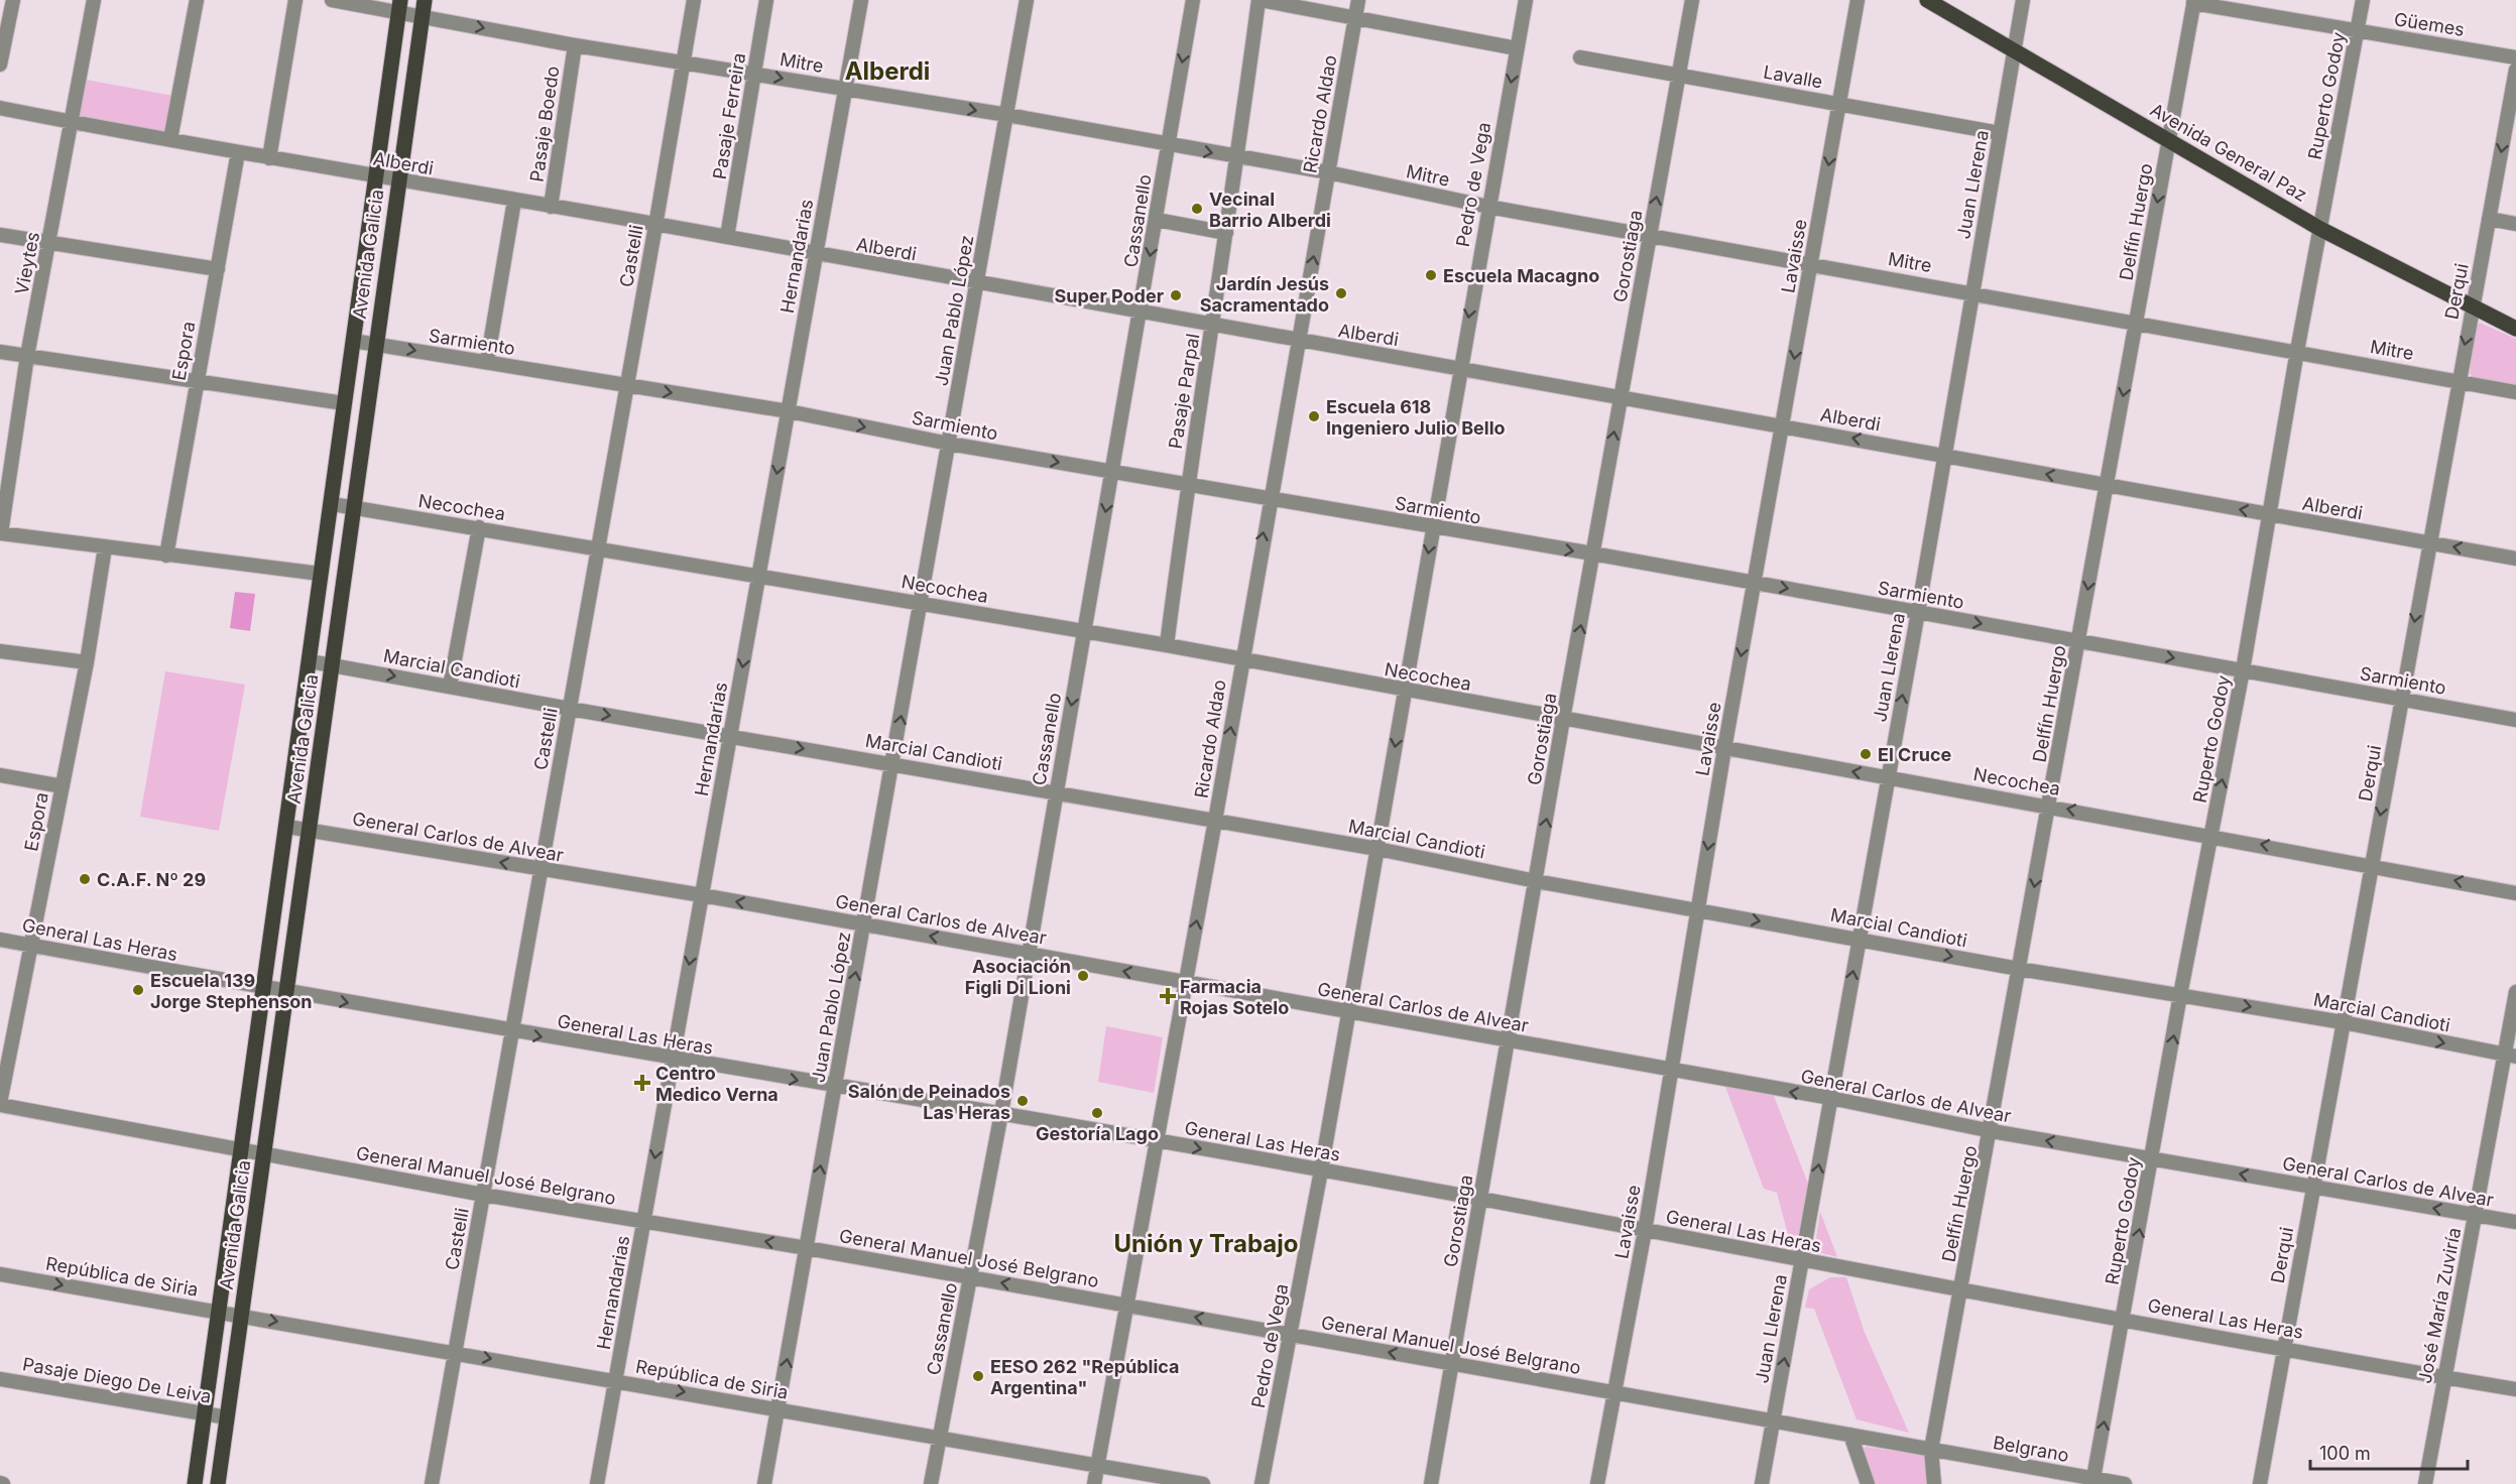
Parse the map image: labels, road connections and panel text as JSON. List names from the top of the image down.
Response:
{
  "streets": {
    "main road": ["Avenida General Paz", "Avenida Galicia"],
    "street": [
      "Güemes",
      "Mitre",
      "Lavalle",
      "Ruperto Godoy",
      "Ricardo Aldao",
      "Pasaje Ferreira",
      "Pasaje Boedo",
      "Alberdi",
      "Pedro de Vega",
      "Juan Llerena",
      "Cassanello",
      "Delfín Huergo",
      "Castelli",
      "Hernandarias",
      "Gorostiaga",
      "Lavaisse",
      "Vieytes",
      "Derqui",
      "Juan Pablo López",
      "Sarmiento",
      "Espora",
      "Pasaje Parpal",
      "Necochea",
      "Marcial Candioti",
      "General Carlos de Alvear",
      "General Las Heras",
      "General Manuel José Belgrano",
      "República de Siria",
      "José María Zuviría",
      "Pasaje Diego De Leiva",
      "Belgrano"
    ]
  },
  "crossings": [
    ["Güemes", "Ruperto Godoy"],
    ["Güemes", "Delfín Huergo"],
    ["Mitre", "Ruperto Godoy"],
    ["Mitre", "Ricardo Aldao"],
    ["Mitre", "Pasaje Ferreira"],
    ["Mitre", "Pasaje Boedo"],
    ["Mitre", "Pedro de Vega"],
    ["Mitre", "Juan Llerena"],
    ["Mitre", "Cassanello"],
    ["Mitre", "Delfín Huergo"],
    ["Mitre", "Avenida Galicia"],
    ["Mitre", "Castelli"],
    ["Mitre", "Hernandarias"],
    ["Mitre", "Gorostiaga"],
    ["Mitre", "Lavaisse"],
    ["Mitre", "Derqui"],
    ["Mitre", "Juan Pablo López"],
    ["Mitre", "Pasaje Parpal"],
    ["Lavalle", "Juan Llerena"],
    ["Lavalle", "Gorostiaga"],
    ["Lavalle", "Lavaisse"],
    ["Ruperto Godoy", "Avenida General Paz"],
    ["Ruperto Godoy", "Alberdi"],
    ["Ruperto Godoy", "Sarmiento"],
    ["Ruperto Godoy", "Necochea"],
    ["Ruperto Godoy", "Marcial Candioti"],
    ["Ruperto Godoy", "General Carlos de Alvear"],
    ["Ruperto Godoy", "General Las Heras"],
    ["Ruperto Godoy", "Belgrano"],
    ["Ricardo Aldao", "Alberdi"],
    ["Ricardo Aldao", "Sarmiento"],
    ["Ricardo Aldao", "Necochea"],
    ["Ricardo Aldao", "Marcial Candioti"],
    ["Ricardo Aldao", "General Carlos de Alvear"],
    ["Ricardo Aldao", "General Las Heras"],
    ["Ricardo Aldao", "General Manuel José Belgrano"],
    ["Ricardo Aldao", "República de Siria"],
    ["Pasaje Ferreira", "Alberdi"],
    ["Pasaje Boedo", "Alberdi"],
    ["Pasaje Boedo", "Sarmiento"],
    ["Avenida General Paz", "Juan Llerena"],
    ["Avenida General Paz", "Delfín Huergo"],
    ["Avenida General Paz", "Derqui"],
    ["Alberdi", "Pedro de Vega"],
    ["Alberdi", "Juan Llerena"],
    ["Alberdi", "Cassanello"],
    ["Alberdi", "Delfín Huergo"],
    ["Alberdi", "Avenida Galicia"],
    ["Alberdi", "Castelli"],
    ["Alberdi", "Hernandarias"],
    ["Alberdi", "Gorostiaga"],
    ["Alberdi", "Lavaisse"],
    ["Alberdi", "Vieytes"],
    ["Alberdi", "Derqui"],
    ["Alberdi", "Juan Pablo López"],
    ["Alberdi", "Espora"],
    ["Alberdi", "Pasaje Parpal"],
    ["Pedro de Vega", "Sarmiento"],
    ["Pedro de Vega", "Necochea"],
    ["Pedro de Vega", "Marcial Candioti"],
    ["Pedro de Vega", "General Carlos de Alvear"],
    ["Pedro de Vega", "General Las Heras"],
    ["Pedro de Vega", "General Manuel José Belgrano"],
    ["Juan Llerena", "Sarmiento"],
    ["Juan Llerena", "Necochea"],
    ["Juan Llerena", "Marcial Candioti"],
    ["Juan Llerena", "General Carlos de Alvear"],
    ["Juan Llerena", "General Las Heras"],
    ["Juan Llerena", "General Manuel José Belgrano"],
    ["Cassanello", "Sarmiento"],
    ["Cassanello", "Necochea"],
    ["Cassanello", "Marcial Candioti"],
    ["Cassanello", "General Carlos de Alvear"],
    ["Cassanello", "General Las Heras"],
    ["Cassanello", "General Manuel José Belgrano"],
    ["Cassanello", "República de Siria"],
    ["Delfín Huergo", "Sarmiento"],
    ["Delfín Huergo", "Necochea"],
    ["Delfín Huergo", "Marcial Candioti"],
    ["Delfín Huergo", "General Carlos de Alvear"],
    ["Delfín Huergo", "General Las Heras"],
    ["Delfín Huergo", "General Manuel José Belgrano"],
    ["Delfín Huergo", "Belgrano"],
    ["Avenida Galicia", "Sarmiento"],
    ["Avenida Galicia", "Necochea"],
    ["Avenida Galicia", "Marcial Candioti"],
    ["Avenida Galicia", "General Carlos de Alvear"],
    ["Avenida Galicia", "General Las Heras"],
    ["Avenida Galicia", "General Manuel José Belgrano"],
    ["Avenida Galicia", "República de Siria"],
    ["Avenida Galicia", "Pasaje Diego De Leiva"],
    ["Castelli", "Sarmiento"],
    ["Castelli", "Necochea"],
    ["Castelli", "Marcial Candioti"],
    ["Castelli", "General Carlos de Alvear"],
    ["Castelli", "General Las Heras"],
    ["Castelli", "General Manuel José Belgrano"],
    ["Castelli", "República de Siria"],
    ["Hernandarias", "Sarmiento"],
    ["Hernandarias", "Necochea"],
    ["Hernandarias", "Marcial Candioti"],
    ["Hernandarias", "General Carlos de Alvear"],
    ["Hernandarias", "General Las Heras"],
    ["Hernandarias", "General Manuel José Belgrano"],
    ["Hernandarias", "República de Siria"],
    ["Gorostiaga", "Sarmiento"],
    ["Gorostiaga", "Necochea"],
    ["Gorostiaga", "Marcial Candioti"],
    ["Gorostiaga", "General Carlos de Alvear"],
    ["Gorostiaga", "General Las Heras"],
    ["Gorostiaga", "General Manuel José Belgrano"],
    ["Lavaisse", "Sarmiento"],
    ["Lavaisse", "Necochea"],
    ["Lavaisse", "Marcial Candioti"],
    ["Lavaisse", "General Carlos de Alvear"],
    ["Lavaisse", "General Las Heras"],
    ["Lavaisse", "General Manuel José Belgrano"],
    ["Derqui", "Sarmiento"],
    ["Derqui", "Necochea"],
    ["Derqui", "Marcial Candioti"],
    ["Derqui", "General Carlos de Alvear"],
    ["Derqui", "General Las Heras"],
    ["Juan Pablo López", "Sarmiento"],
    ["Juan Pablo López", "Necochea"],
    ["Juan Pablo López", "Marcial Candioti"],
    ["Juan Pablo López", "General Carlos de Alvear"],
    ["Juan Pablo López", "General Las Heras"],
    ["Juan Pablo López", "General Manuel José Belgrano"],
    ["Juan Pablo López", "República de Siria"],
    ["Sarmiento", "Pasaje Parpal"],
    ["Espora", "General Las Heras"],
    ["Espora", "General Manuel José Belgrano"],
    ["Pasaje Parpal", "Necochea"],
    ["Marcial Candioti", "José María Zuviría"],
    ["General Carlos de Alvear", "José María Zuviría"],
    ["General Las Heras", "José María Zuviría"],
    ["General Manuel José Belgrano", "Belgrano"]
  ],
  "one_way": [
    "Ruperto Godoy",
    "Ricardo Aldao",
    "Pedro de Vega",
    "Juan Llerena",
    "Cassanello",
    "Delfín Huergo",
    "Hernandarias",
    "Gorostiaga",
    "Lavaisse",
    "Derqui",
    "Juan Pablo López",
    "Sarmiento",
    "Marcial Candioti",
    "General Carlos de Alvear",
    "República de Siria"
  ],
  "districts": ["Alberdi", "Unión y Trabajo"],
  "places": {
    "other": [
      "Vecinal Barrio Alberdi",
      "Escuela Macagno",
      "Jardín Jesús Sacramentado",
      "Super Poder",
      "Escuela 618 Ingeniero Julio Bello",
      "El Cruce",
      "C.A.F. Nº 29",
      "Asociación Figli Di Lioni",
      "Escuela 139 Jorge Stephenson",
      "Salón de Peinados Las Heras",
      "Gestoría Lago",
      "EESO 262 \"República Argentina\""
    ],
    "health": ["Farmacia Rojas Sotelo", "Centro Medico Verna"]
  },
  "scale_bar": "100 m"
}
